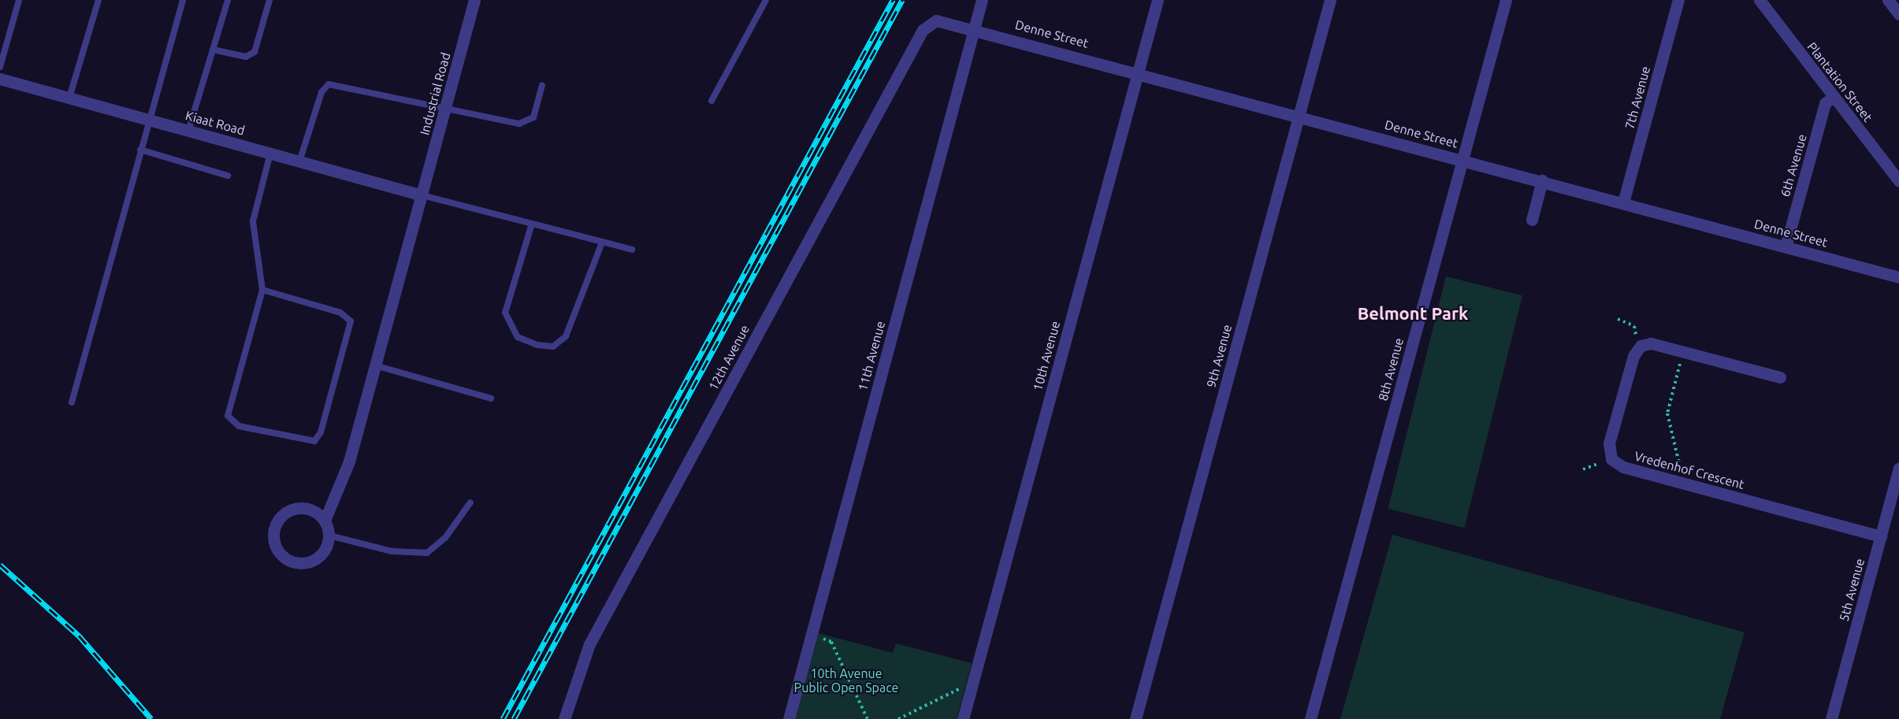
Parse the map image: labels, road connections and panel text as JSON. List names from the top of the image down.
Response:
{
  "streets": {
    "street": [
      "Denne Street",
      "Plantation Street",
      "Industrial Road",
      "7th Avenue",
      "Kiaat Road",
      "6th Avenue",
      "11th Avenue",
      "10th Avenue",
      "9th Avenue",
      "12th Avenue",
      "8th Avenue",
      "Vredenhof Crescent",
      "5th Avenue"
    ]
  },
  "crossings": [
    ["Denne Street", "7th Avenue"],
    ["Denne Street", "6th Avenue"],
    ["Denne Street", "11th Avenue"],
    ["Denne Street", "10th Avenue"],
    ["Denne Street", "9th Avenue"],
    ["Denne Street", "12th Avenue"],
    ["Denne Street", "8th Avenue"],
    ["Plantation Street", "6th Avenue"],
    ["Industrial Road", "Kiaat Road"],
    ["Vredenhof Crescent", "5th Avenue"]
  ],
  "districts": ["Belmont Park"],
  "parks": ["10th Avenue Public Open Space"]
}
